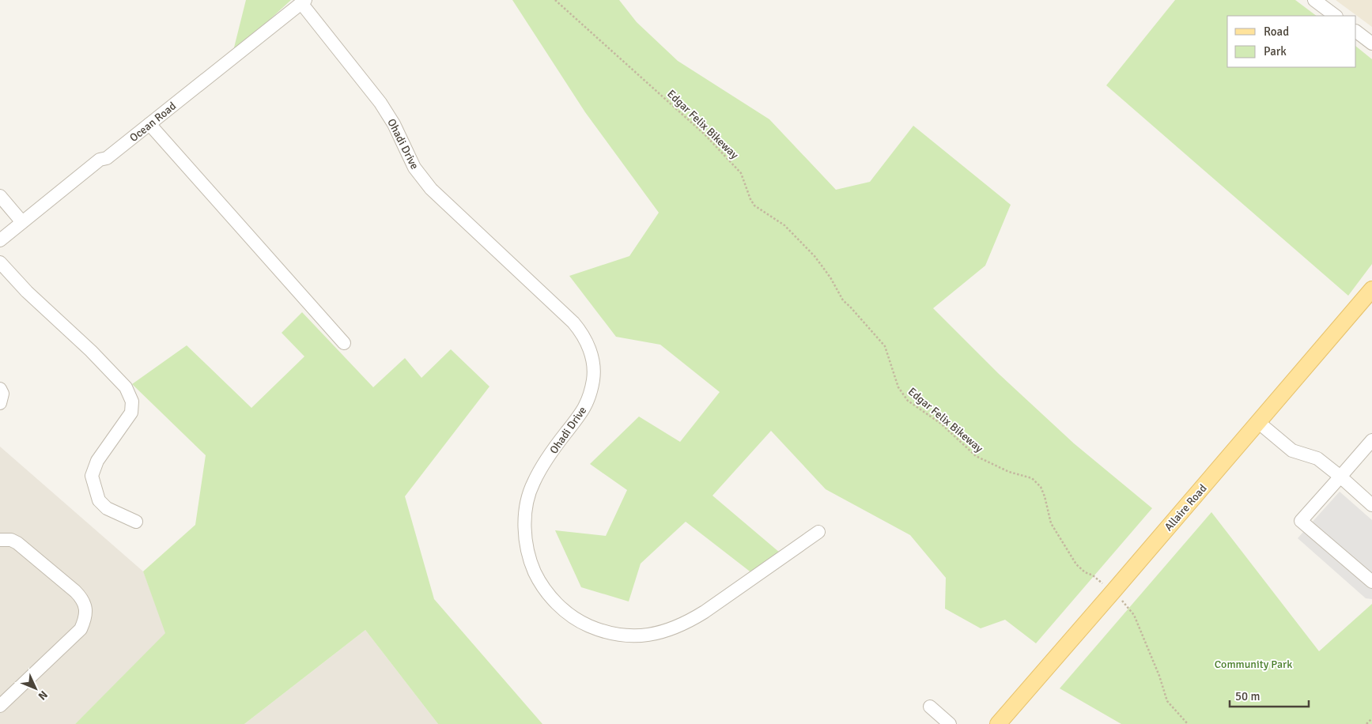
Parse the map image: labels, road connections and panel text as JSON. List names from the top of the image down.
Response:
{
  "streets": {
    "main road": ["Allaire Road"],
    "street": ["Ocean Road", "Ohadi Drive"],
    "path": ["Edgar Felix Bikeway"]
  },
  "crossings": [
    ["Ocean Road", "Ohadi Drive"],
    ["Edgar Felix Bikeway", "Allaire Road"]
  ],
  "parks": ["Community Park"],
  "legend": ["Road", "Park"],
  "scale_bar": "50 m",
  "north": "bottom right"
}
